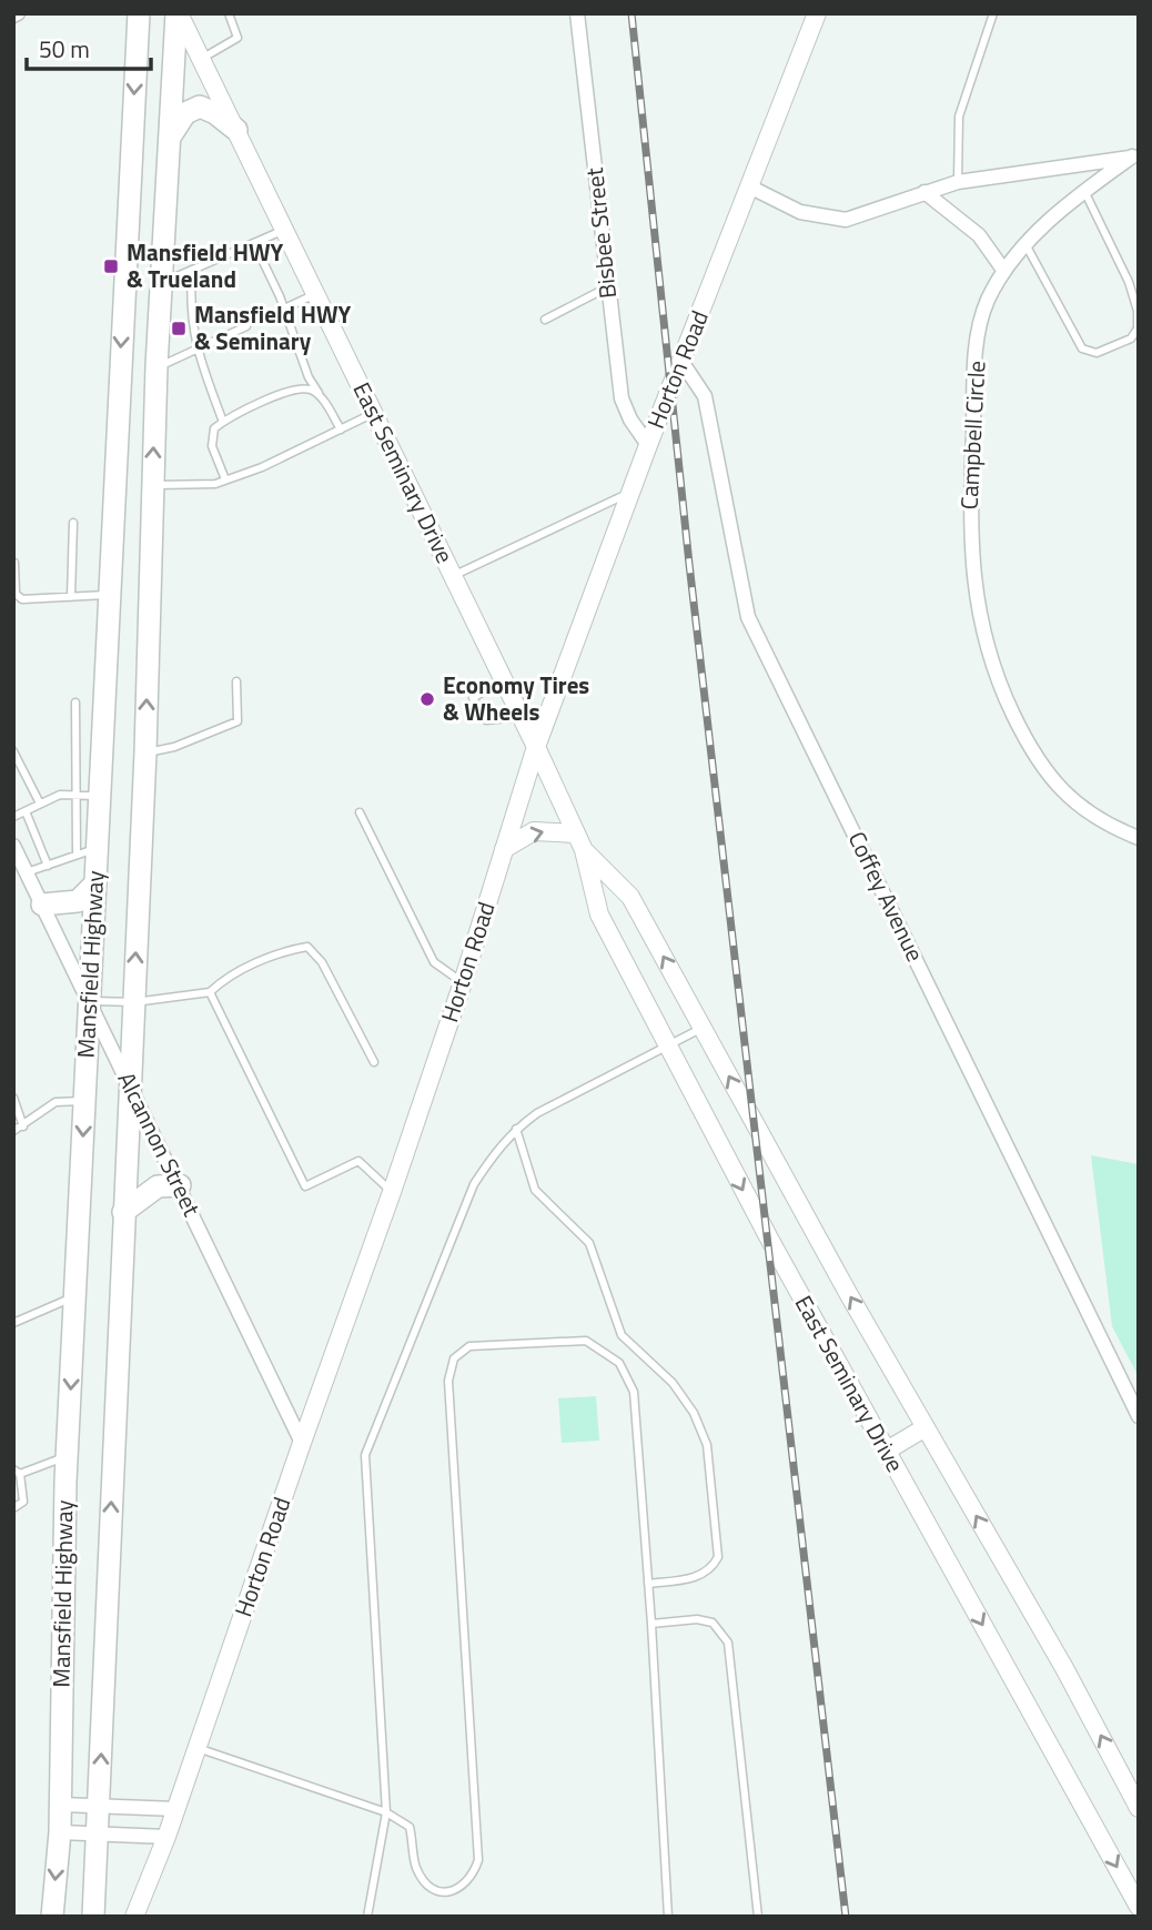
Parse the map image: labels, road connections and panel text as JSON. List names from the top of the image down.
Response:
{
  "streets": {
    "main road": ["Horton Road", "East Seminary Drive", "Mansfield Highway"],
    "street": [
      "Bisbee Street",
      "Campbell Circle",
      "Coffey Avenue",
      "Alcannon Street"
    ]
  },
  "crossings": [
    ["Bisbee Street", "Horton Road"],
    ["Horton Road", "East Seminary Drive"],
    ["Horton Road", "Coffey Avenue"],
    ["Horton Road", "Alcannon Street"],
    ["East Seminary Drive", "Mansfield Highway"],
    ["Mansfield Highway", "Alcannon Street"]
  ],
  "places": {
    "transit": ["Mansfield HWY & Trueland", "Mansfield HWY & Seminary"],
    "other": ["Economy Tires & Wheels"]
  },
  "scale_bar": "50 m"
}
